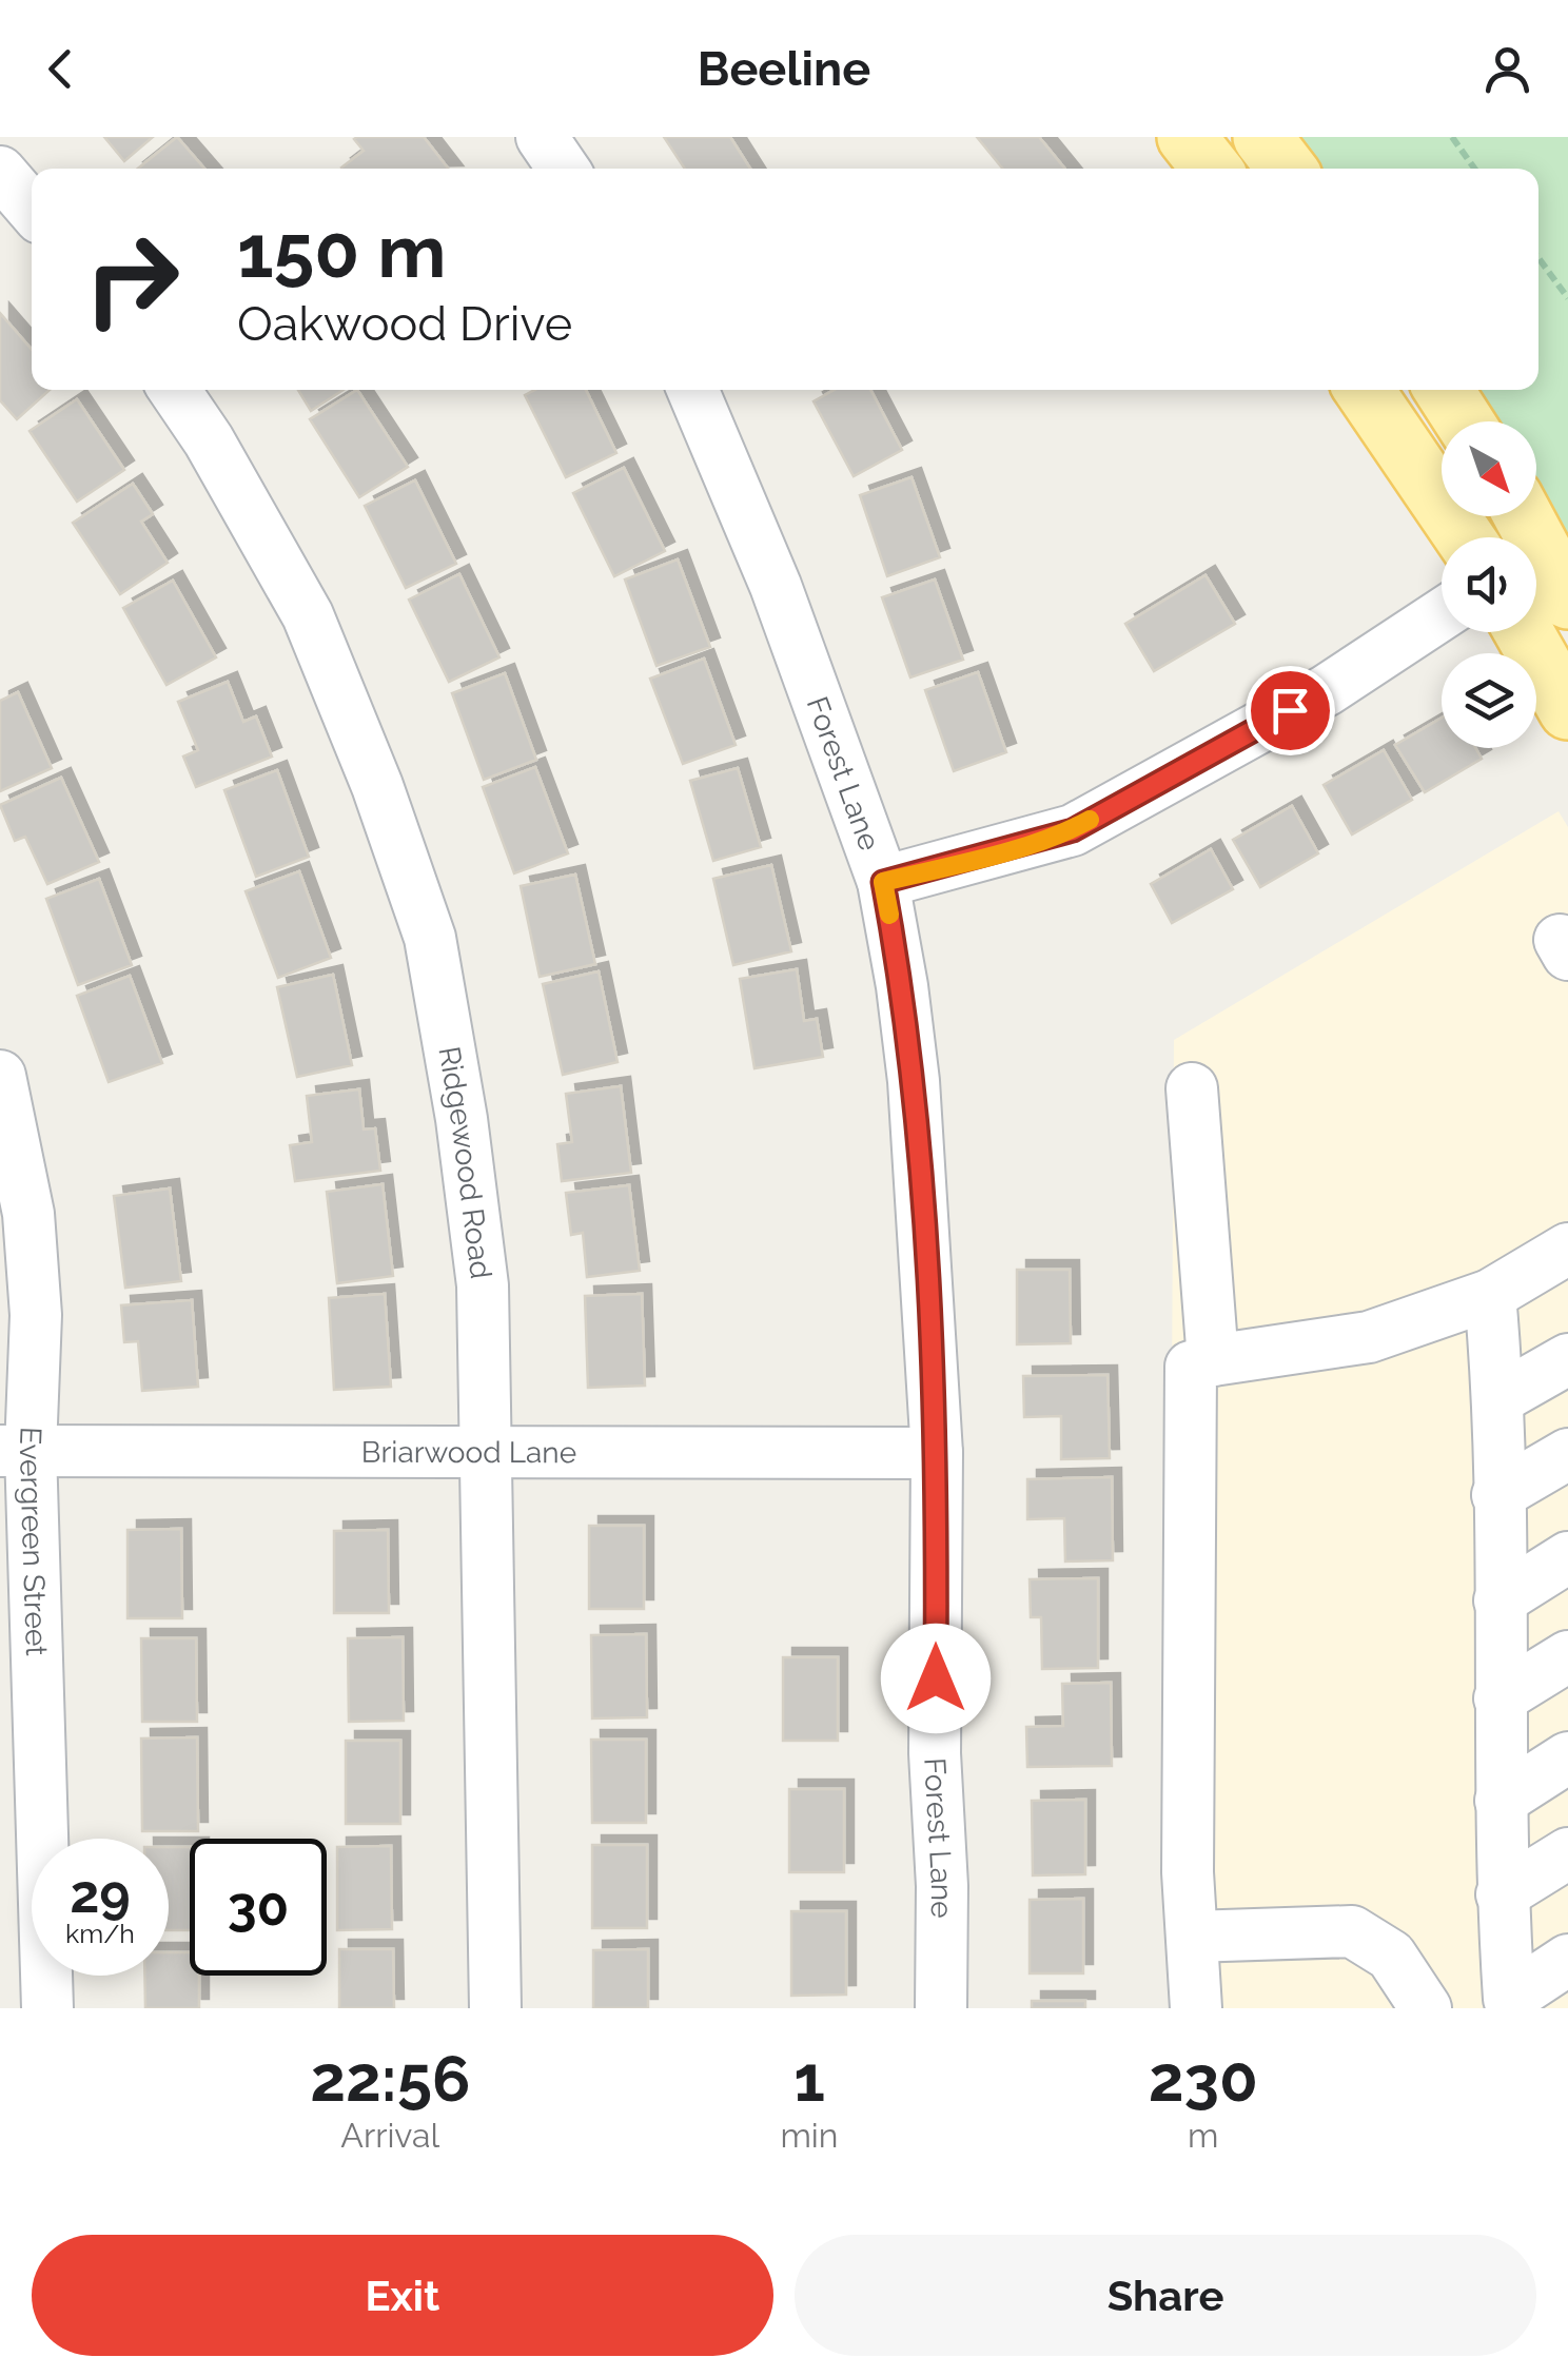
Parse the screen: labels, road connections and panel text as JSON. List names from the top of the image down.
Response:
{
  "streets": {
    "street": [
      "Forest Lane",
      "Ridgewood Road",
      "Briarwood Lane",
      "Evergreen Street"
    ]
  },
  "crossings": [
    ["Forest Lane", "Briarwood Lane"],
    ["Ridgewood Road", "Briarwood Lane"],
    ["Briarwood Lane", "Evergreen Street"]
  ],
  "north": "bottom right",
  "page": {
    "header": "Beeline",
    "turn": ["150 m", "Oakwood Drive"],
    "speed": "29 km/h",
    "limit": "30",
    "eta": [
      "22:56",
      "Arrival",
      "1",
      "min",
      "230",
      "m"
    ],
    "buttons": ["Exit", "Share"]
  }
}
